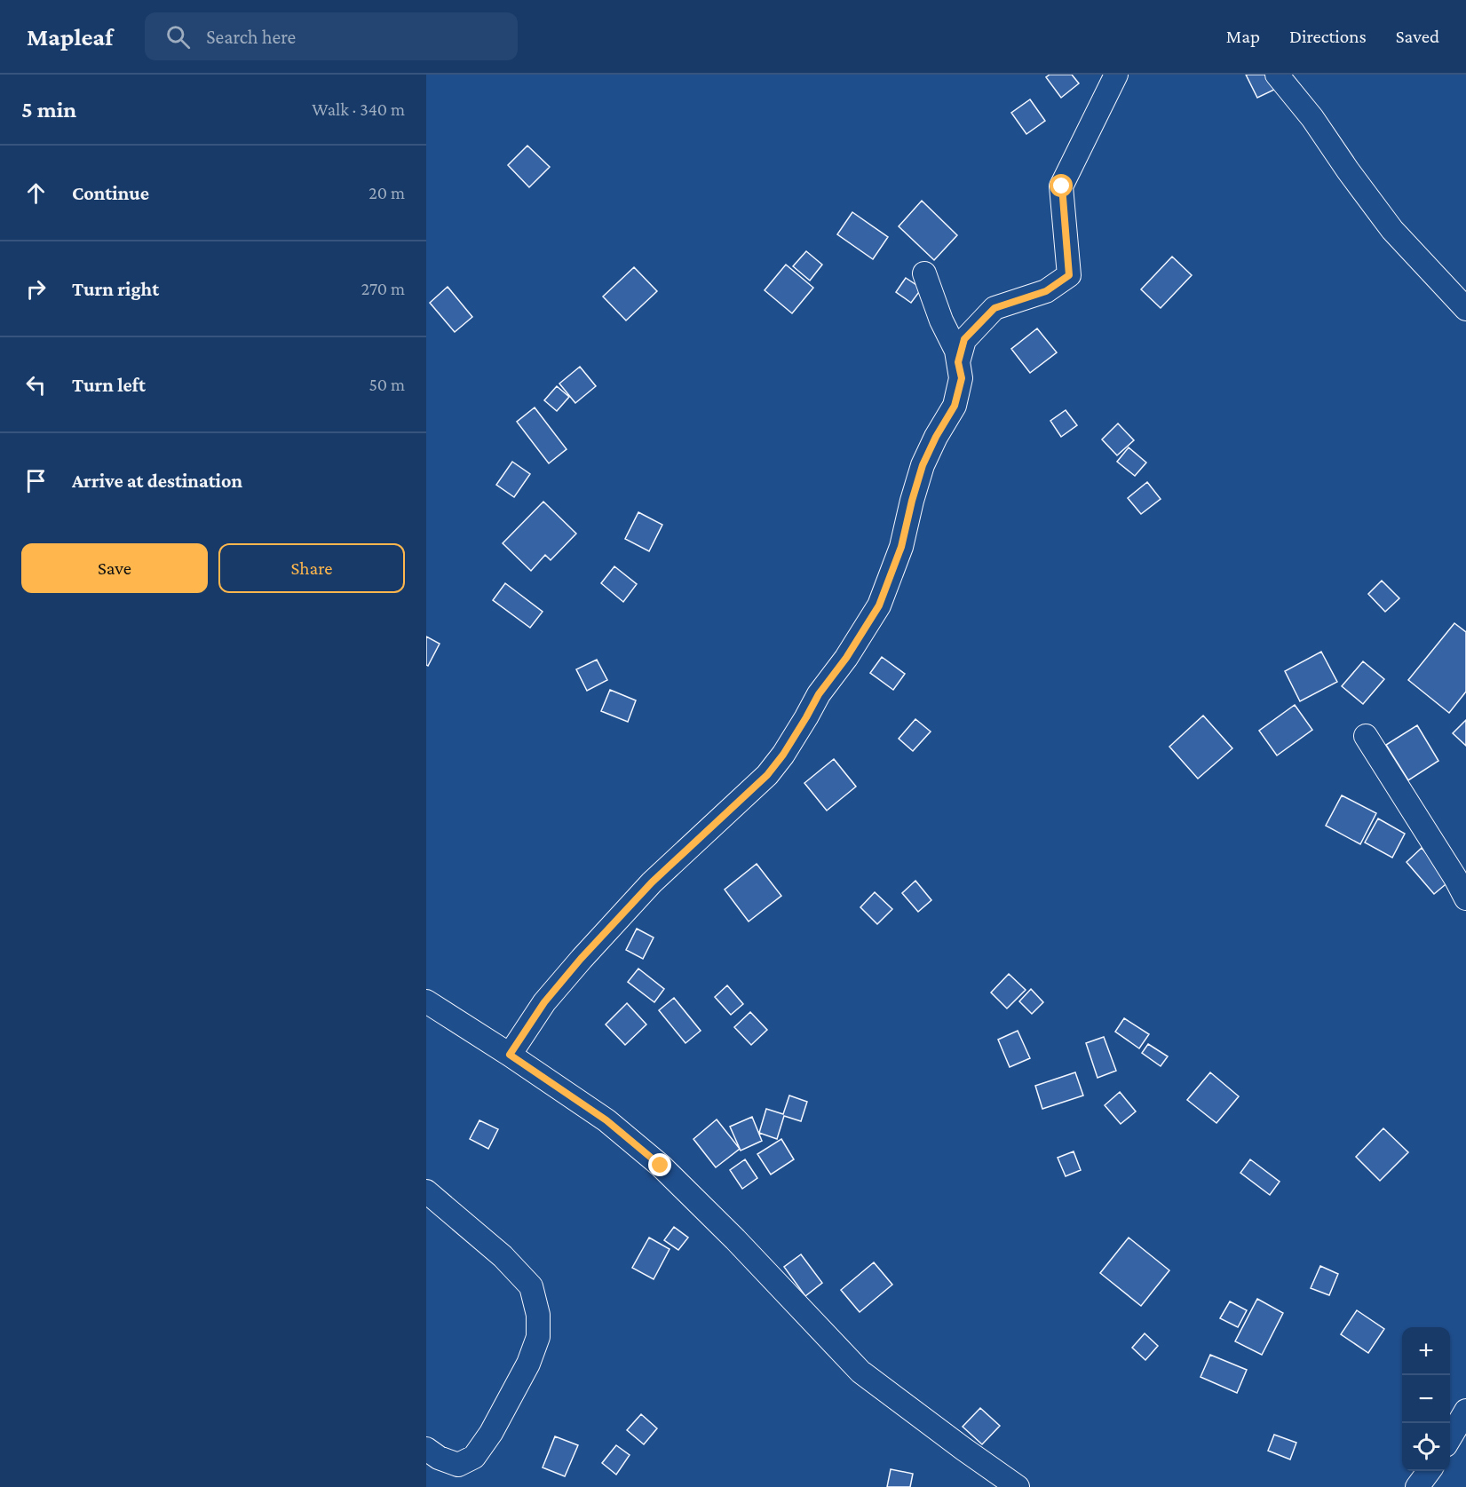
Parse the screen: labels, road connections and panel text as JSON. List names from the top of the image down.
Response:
{
  "page": {
    "header": "Mapleaf",
    "search": "Search here",
    "nav": ["Map", "Directions", "Saved"],
    "heading": ["5 min", "Walk · 340 m"],
    "list": [
      ["Continue", "20 m"],
      ["Turn right", "270 m"],
      ["Turn left", "50 m"],
      "Arrive at destination"
    ],
    "buttons": ["Save", "Share"],
    "map_buttons": ["+", "−"]
  }
}
